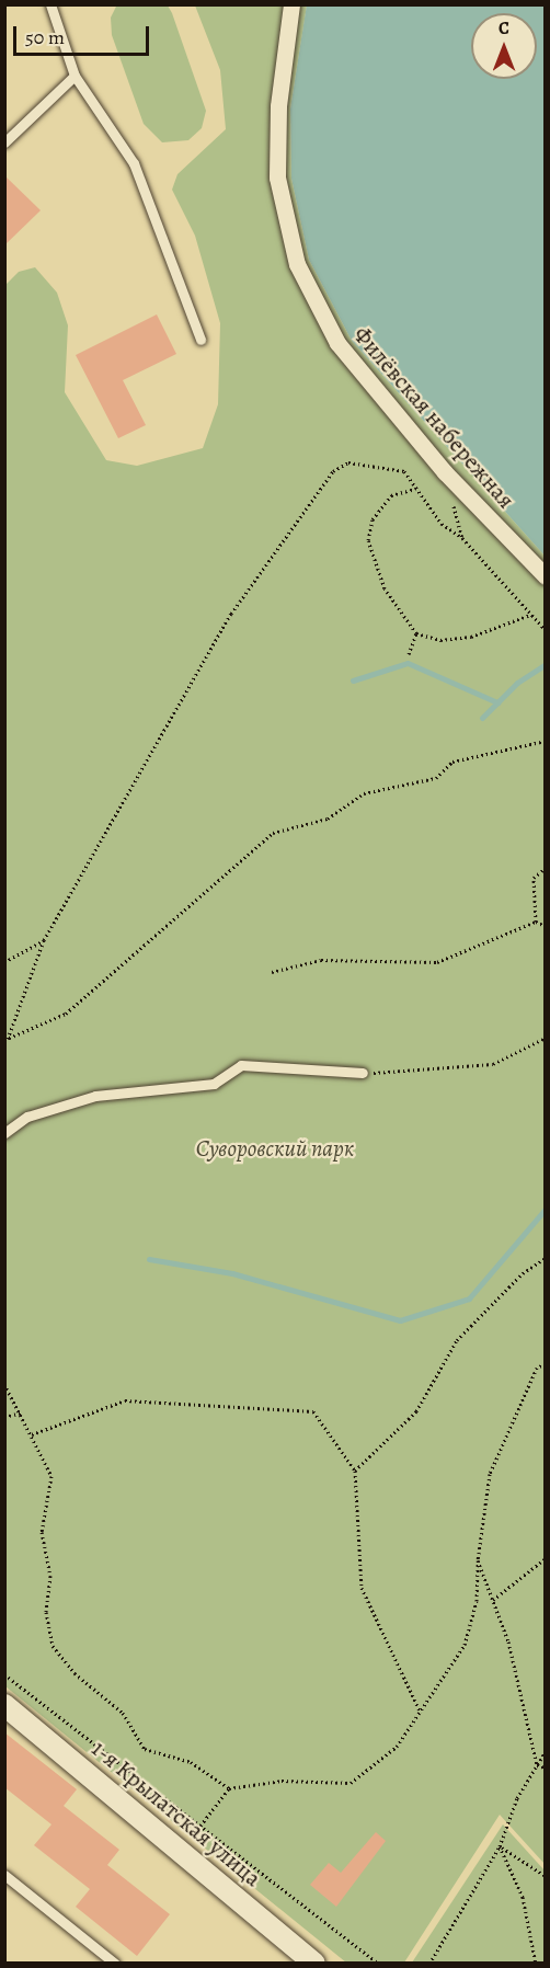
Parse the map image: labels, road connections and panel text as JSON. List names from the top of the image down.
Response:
{
  "streets": {
    "street": ["Филёвская набережная", "1-я Крылатская улица"]
  },
  "parks": ["Суворовский парк"],
  "scale_bar": "50 m",
  "north": "top"
}
